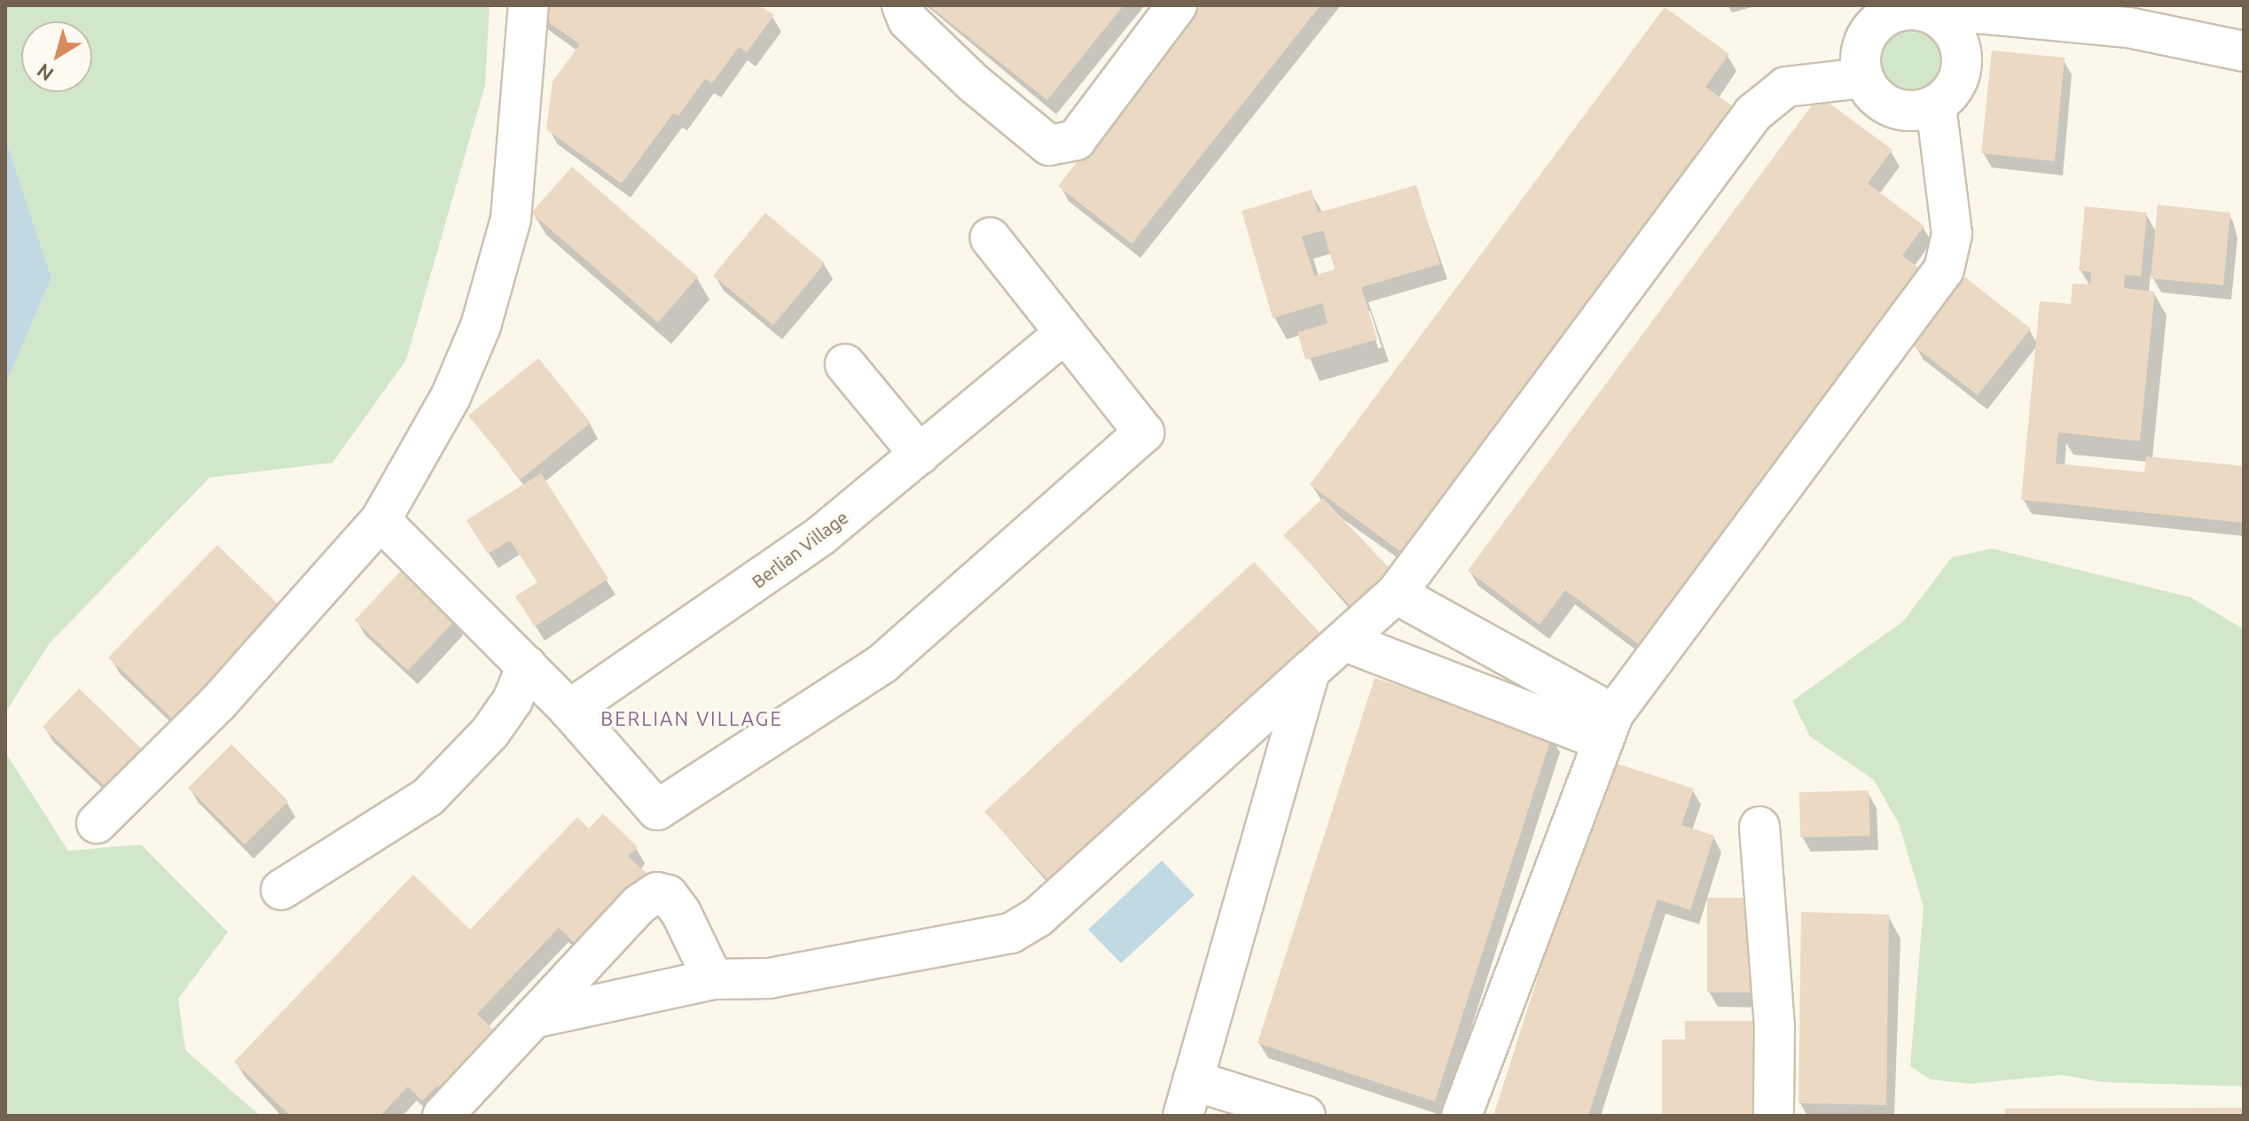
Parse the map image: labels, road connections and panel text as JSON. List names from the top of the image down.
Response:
{
  "streets": {
    "street": ["Berlian Village"]
  },
  "districts": ["BERLIAN VILLAGE"],
  "north": "bottom left"
}
